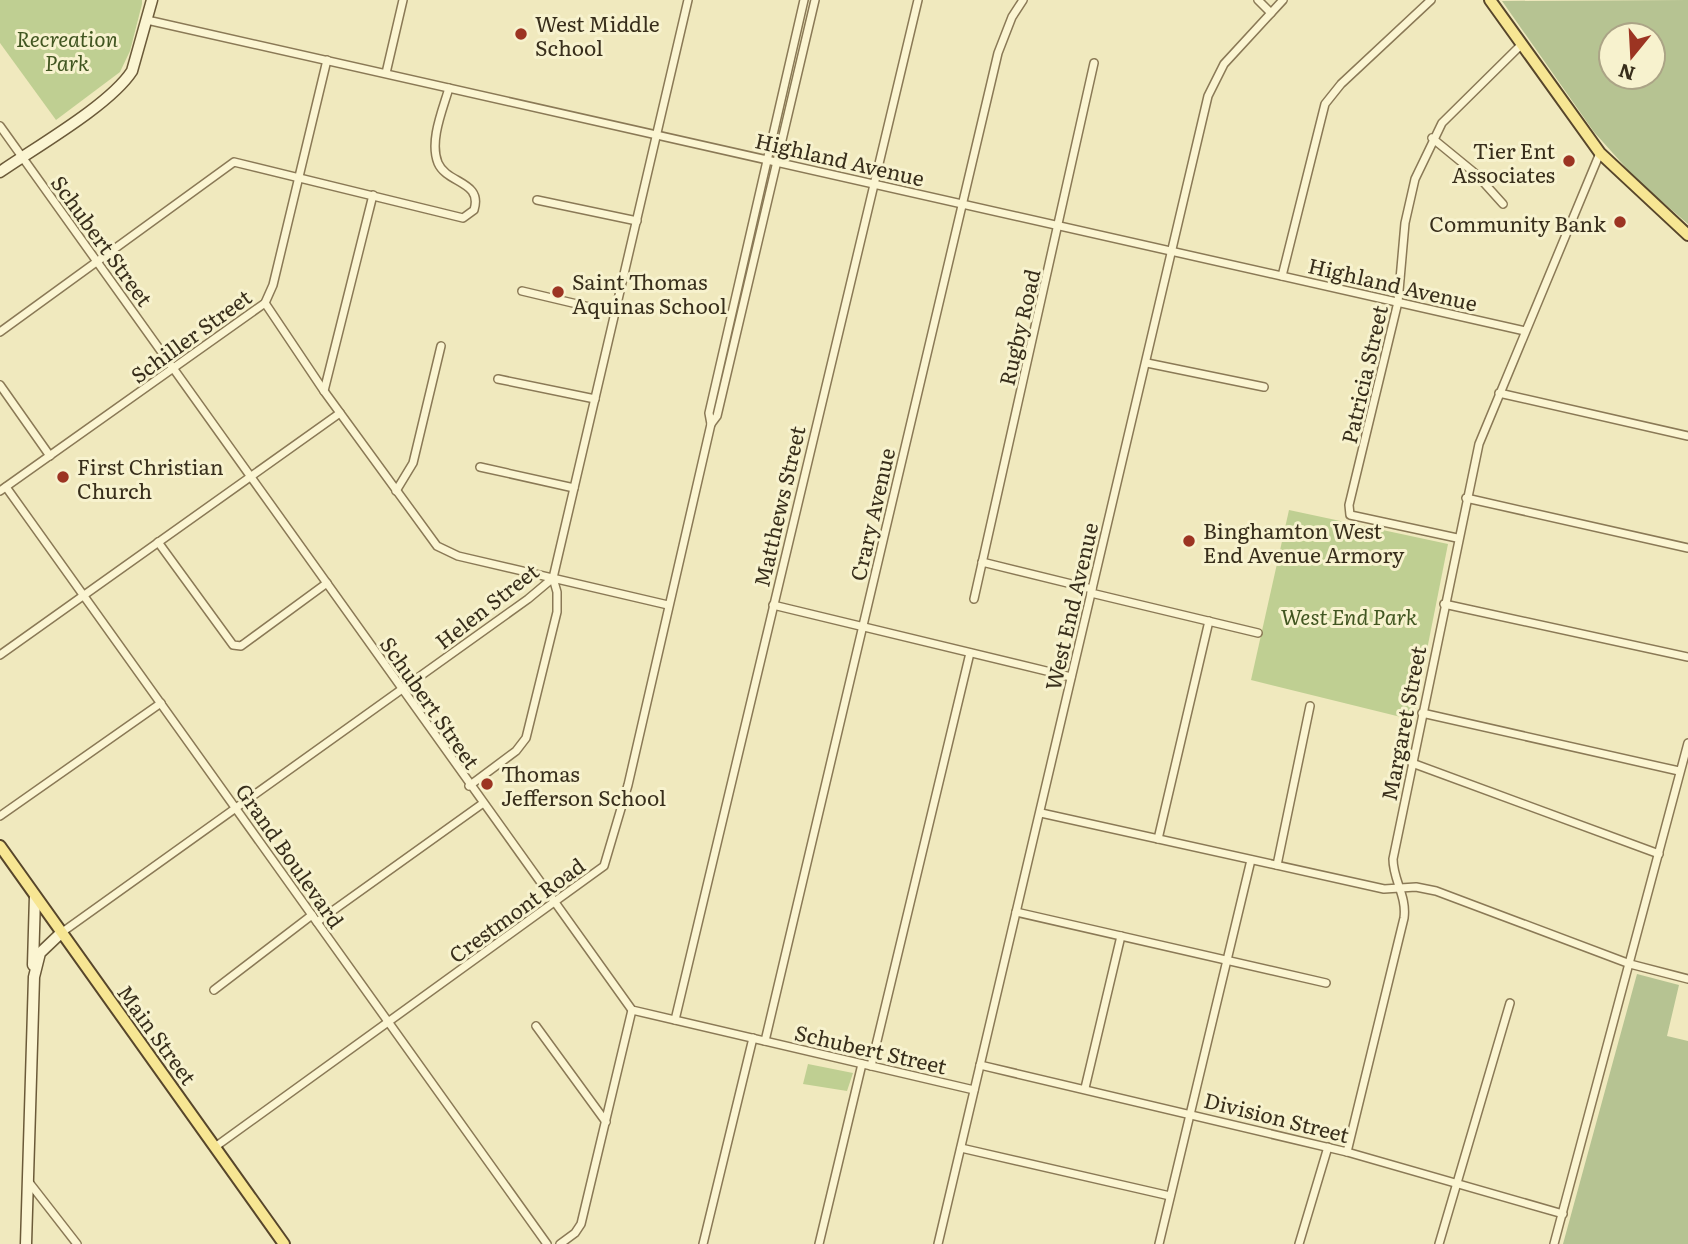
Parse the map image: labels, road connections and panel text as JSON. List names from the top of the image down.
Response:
{
  "streets": {
    "main road": ["Main Street"],
    "street": [
      "Highland Avenue",
      "Schubert Street",
      "Rugby Road",
      "Schiller Street",
      "Patricia Street",
      "Matthews Street",
      "Crary Avenue",
      "Helen Street",
      "West End Avenue",
      "Margaret Street",
      "Grand Boulevard",
      "Crestmont Road",
      "Division Street"
    ]
  },
  "crossings": [
    ["Highland Avenue", "Rugby Road"],
    ["Highland Avenue", "Schiller Street"],
    ["Highland Avenue", "Patricia Street"],
    ["Highland Avenue", "Matthews Street"],
    ["Highland Avenue", "Crary Avenue"],
    ["Highland Avenue", "Helen Street"],
    ["Highland Avenue", "West End Avenue"],
    ["Highland Avenue", "Margaret Street"],
    ["Highland Avenue", "Crestmont Road"],
    ["Schubert Street", "Schiller Street"],
    ["Schubert Street", "Matthews Street"],
    ["Schubert Street", "Crary Avenue"],
    ["Schubert Street", "Helen Street"],
    ["Schubert Street", "West End Avenue"],
    ["Schubert Street", "Crestmont Road"],
    ["Schiller Street", "Grand Boulevard"],
    ["Patricia Street", "Margaret Street"],
    ["Helen Street", "Grand Boulevard"],
    ["Helen Street", "Main Street"],
    ["West End Avenue", "Division Street"],
    ["Margaret Street", "Division Street"],
    ["Grand Boulevard", "Crestmont Road"],
    ["Crestmont Road", "Main Street"]
  ],
  "parks": ["Recreation Park", "West End Park"],
  "places": [
    "West Middle School",
    "Tier Ent Associates",
    "Community Bank",
    "Saint Thomas Aquinas School",
    "First Christian Church",
    "Binghamton West End Avenue Armory",
    "Thomas Jefferson School"
  ],
  "north": "bottom"
}
